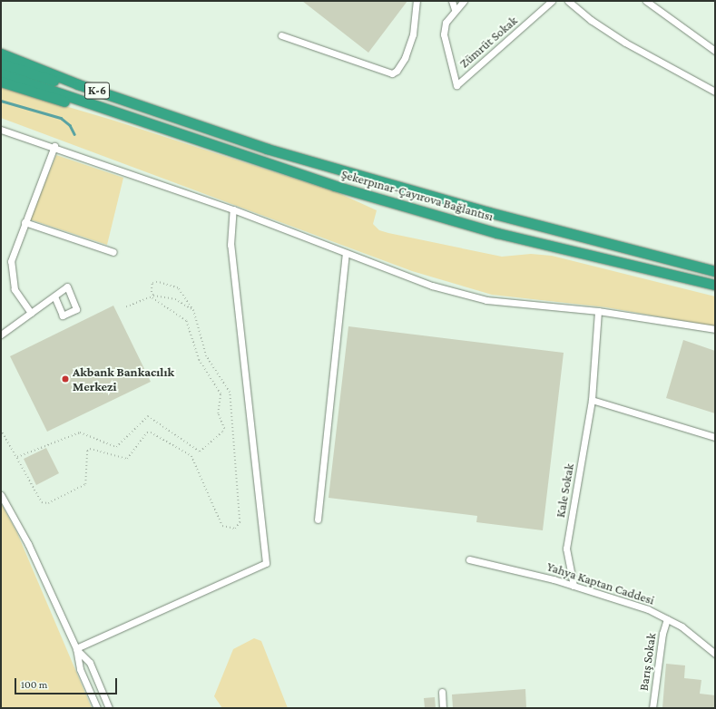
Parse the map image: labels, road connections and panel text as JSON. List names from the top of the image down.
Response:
{
  "streets": {
    "highway": ["K-6", "Şekerpınar-Çayırova Bağlantısı"],
    "street": [
      "Zümrüt Sokak",
      "Kale Sokak",
      "Yahya Kaptan Caddesi",
      "Barış Sokak"
    ]
  },
  "crossings": [
    ["K-6", "Şekerpınar-Çayırova Bağlantısı"],
    ["Kale Sokak", "Yahya Kaptan Caddesi"],
    ["Yahya Kaptan Caddesi", "Barış Sokak"]
  ],
  "places": ["Akbank Bankacılık Merkezi"],
  "scale_bar": "100 m"
}
